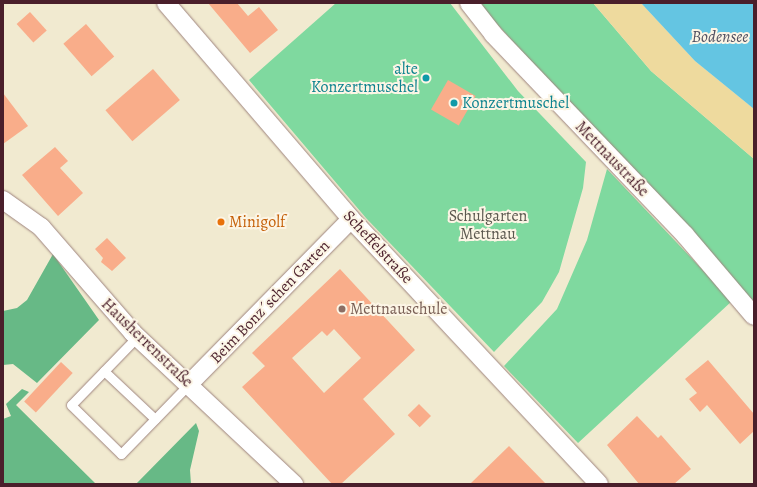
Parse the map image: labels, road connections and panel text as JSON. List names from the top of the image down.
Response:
{
  "streets": {
    "street": [
      "Mettnaustraße",
      "Scheffelstraße",
      "Beim Bonz´schen Garten",
      "Hausherrenstraße"
    ]
  },
  "crossings": [
    ["Scheffelstraße", "Beim Bonz´schen Garten"],
    ["Beim Bonz´schen Garten", "Hausherrenstraße"]
  ],
  "water": ["Bodensee"],
  "parks": ["Schulgarten Mettnau"],
  "places": [
    "alte Konzertmuschel",
    "Konzertmuschel",
    "Minigolf",
    "Mettnauschule"
  ]
}
